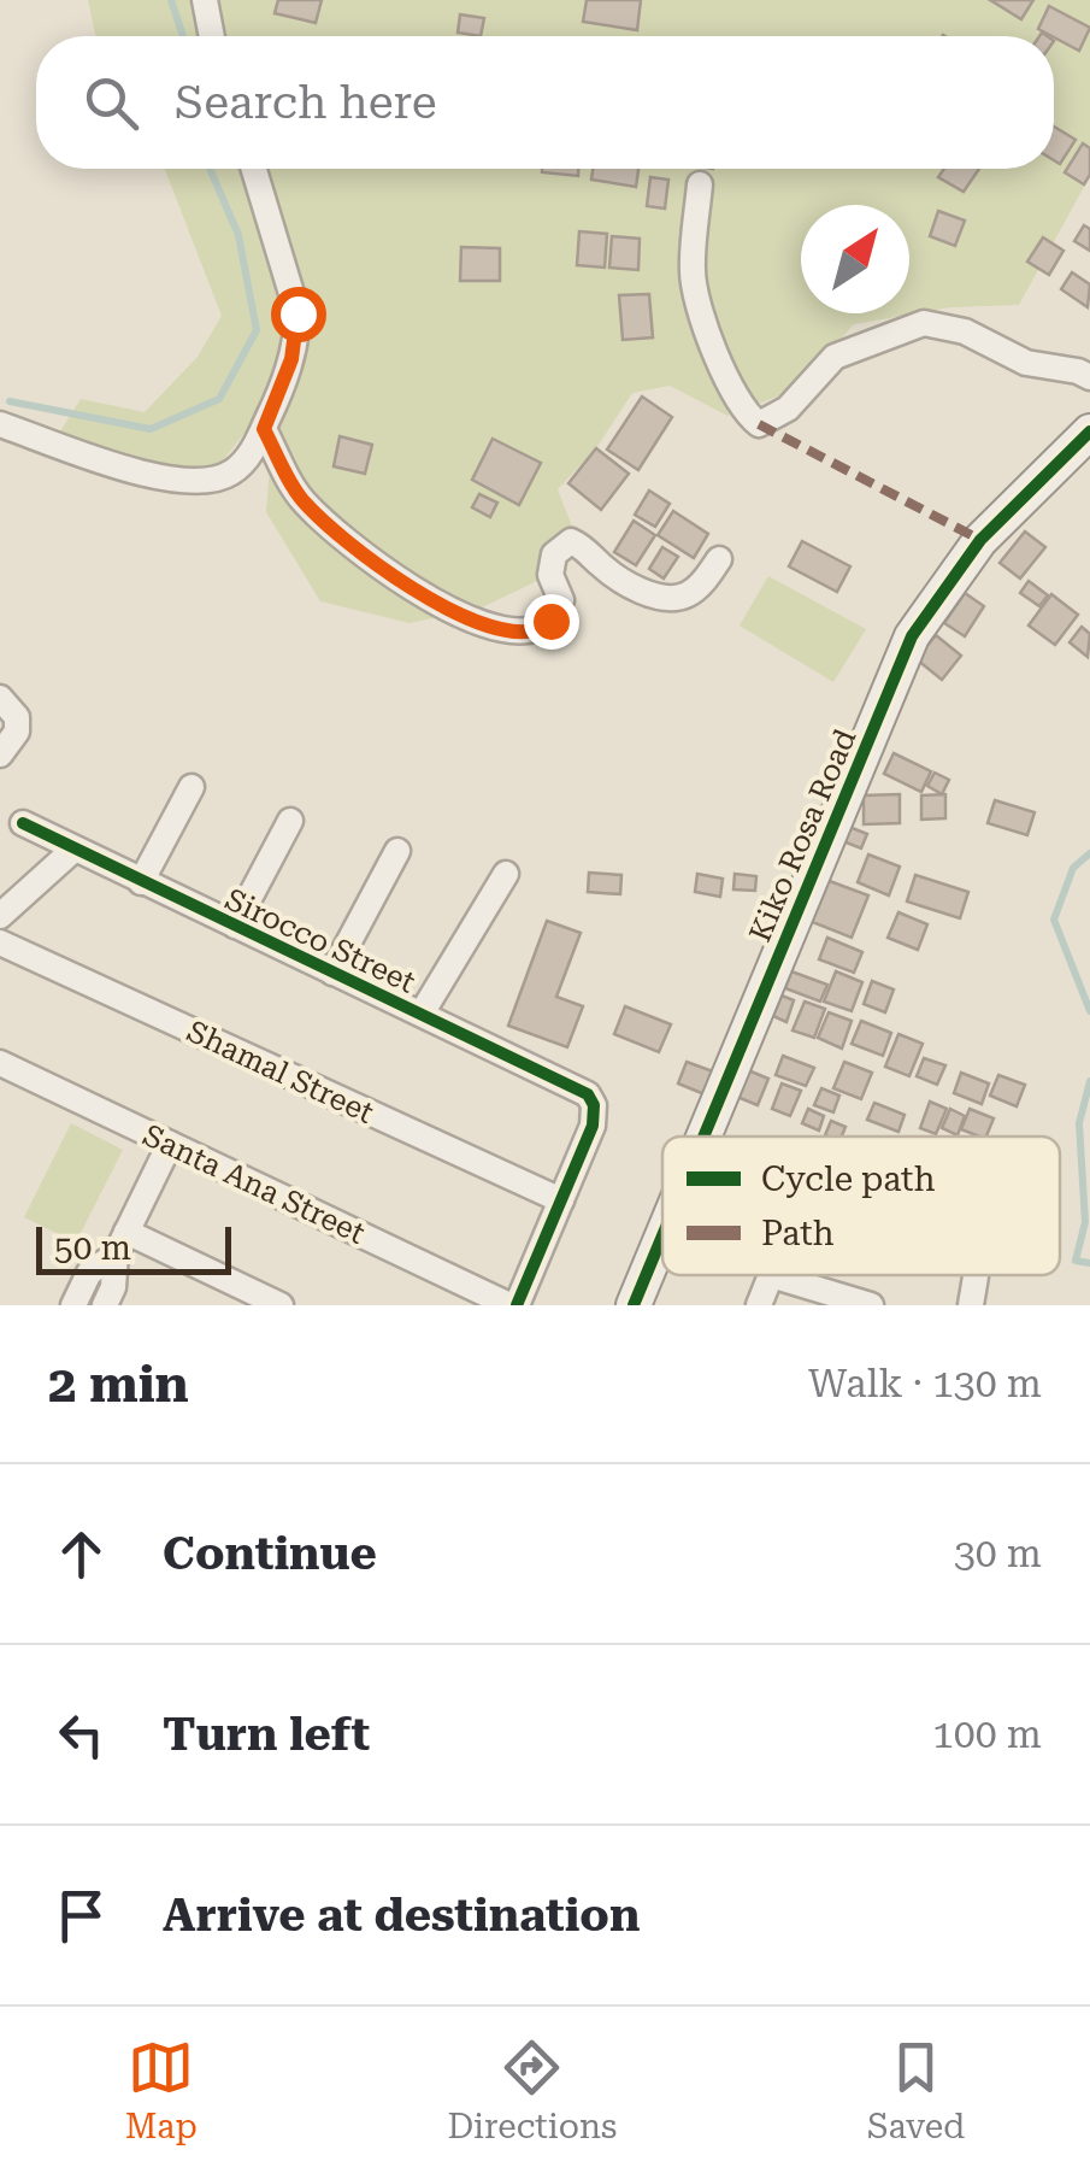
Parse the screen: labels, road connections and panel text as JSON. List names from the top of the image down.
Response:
{
  "streets": {
    "street": [
      "Kiko Rosa Road",
      "Sirocco Street",
      "Shamal Street",
      "Santa Ana Street"
    ]
  },
  "crossings": [
    ["Sirocco Street", "Shamal Street"]
  ],
  "legend": ["Cycle path", "Path"],
  "scale_bar": "50 m",
  "north": "top right",
  "page": {
    "search": "Search here",
    "scale": "50 m",
    "heading": ["2 min", "Walk · 130 m"],
    "list": [
      ["Continue", "30 m"],
      ["Turn left", "100 m"],
      "Arrive at destination"
    ],
    "nav": ["Map", "Directions", "Saved"]
  }
}
